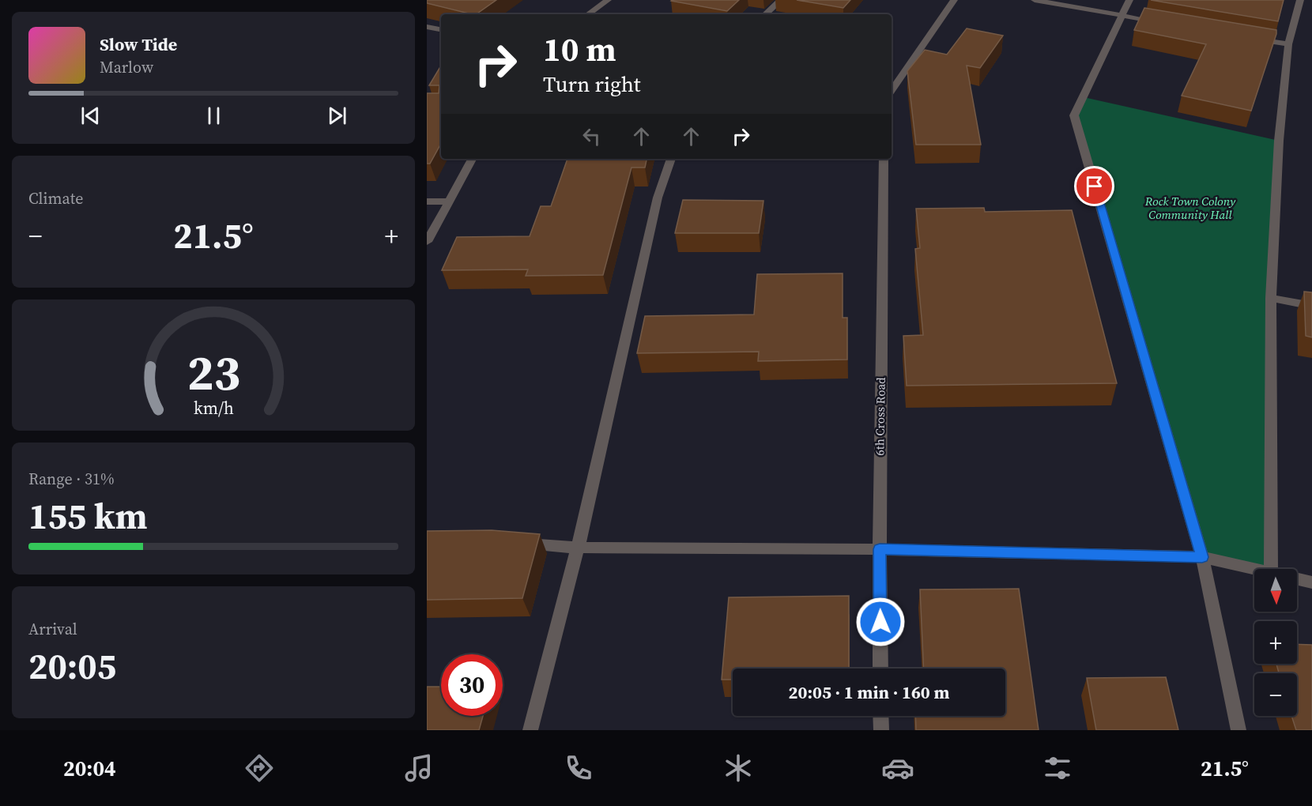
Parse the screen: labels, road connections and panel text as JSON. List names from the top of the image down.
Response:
{
  "streets": {
    "street": ["6th Cross Road"]
  },
  "parks": ["Rock Town Colony Community Hall"],
  "north": "bottom",
  "page": {
    "turn": ["10 m", "Turn right"],
    "song": ["Slow Tide", "Marlow"],
    "tile": [
      "Climate",
      ["Range · 31%", "155 km"],
      ["Arrival", "20:05"]
    ],
    "heat": ["−", "21.5°", "+"],
    "map_buttons": ["+", "−"],
    "limit": "30",
    "trip": "20:05 · 1 min · 160 m",
    "tabs": ["20:04", "21.5°"],
    "gauge": ["23", "km/h"]
  }
}
